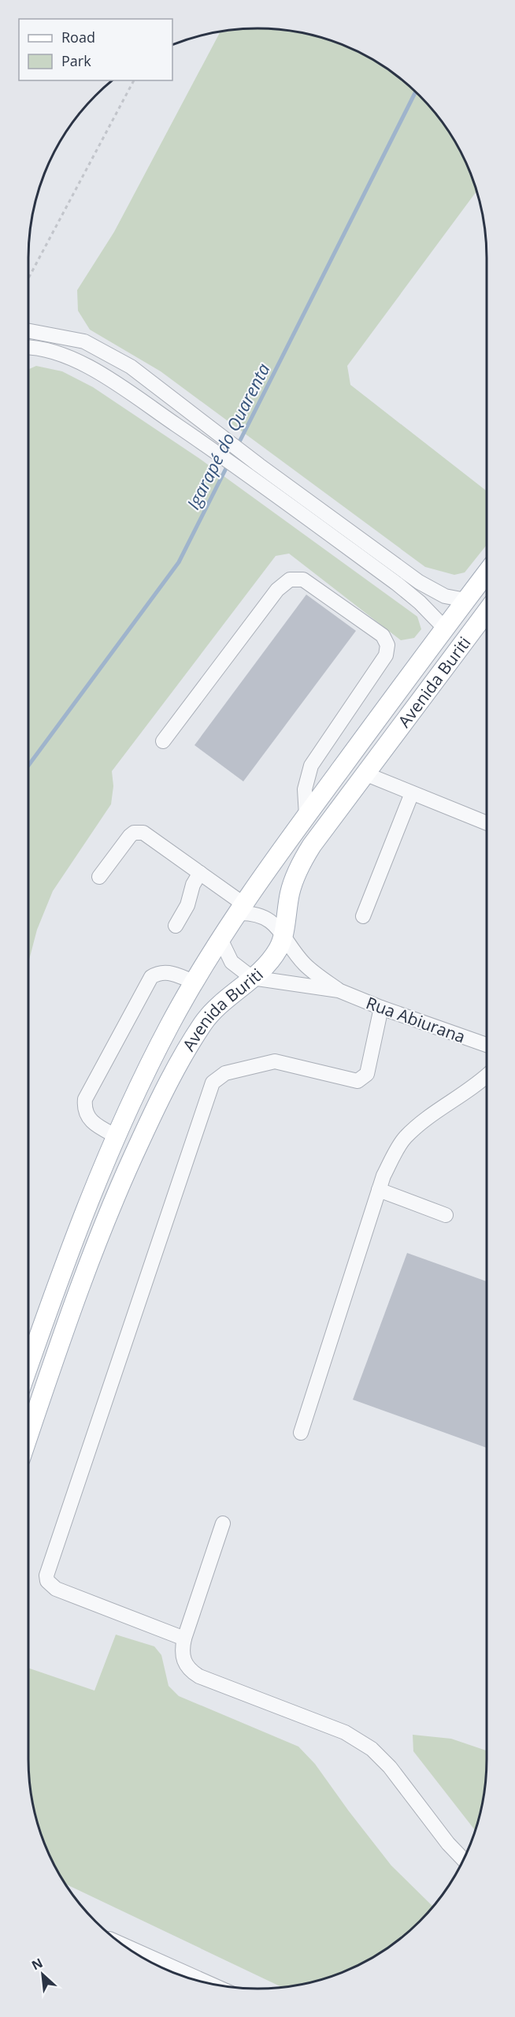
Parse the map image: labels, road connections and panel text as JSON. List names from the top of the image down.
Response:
{
  "streets": {
    "main road": ["Avenida Buriti"],
    "street": ["Rua Abiurana"]
  },
  "crossings": [
    ["Avenida Buriti", "Rua Abiurana"]
  ],
  "water": ["Igarapé do Quarenta"],
  "legend": ["Road", "Park"],
  "north": "top left"
}
